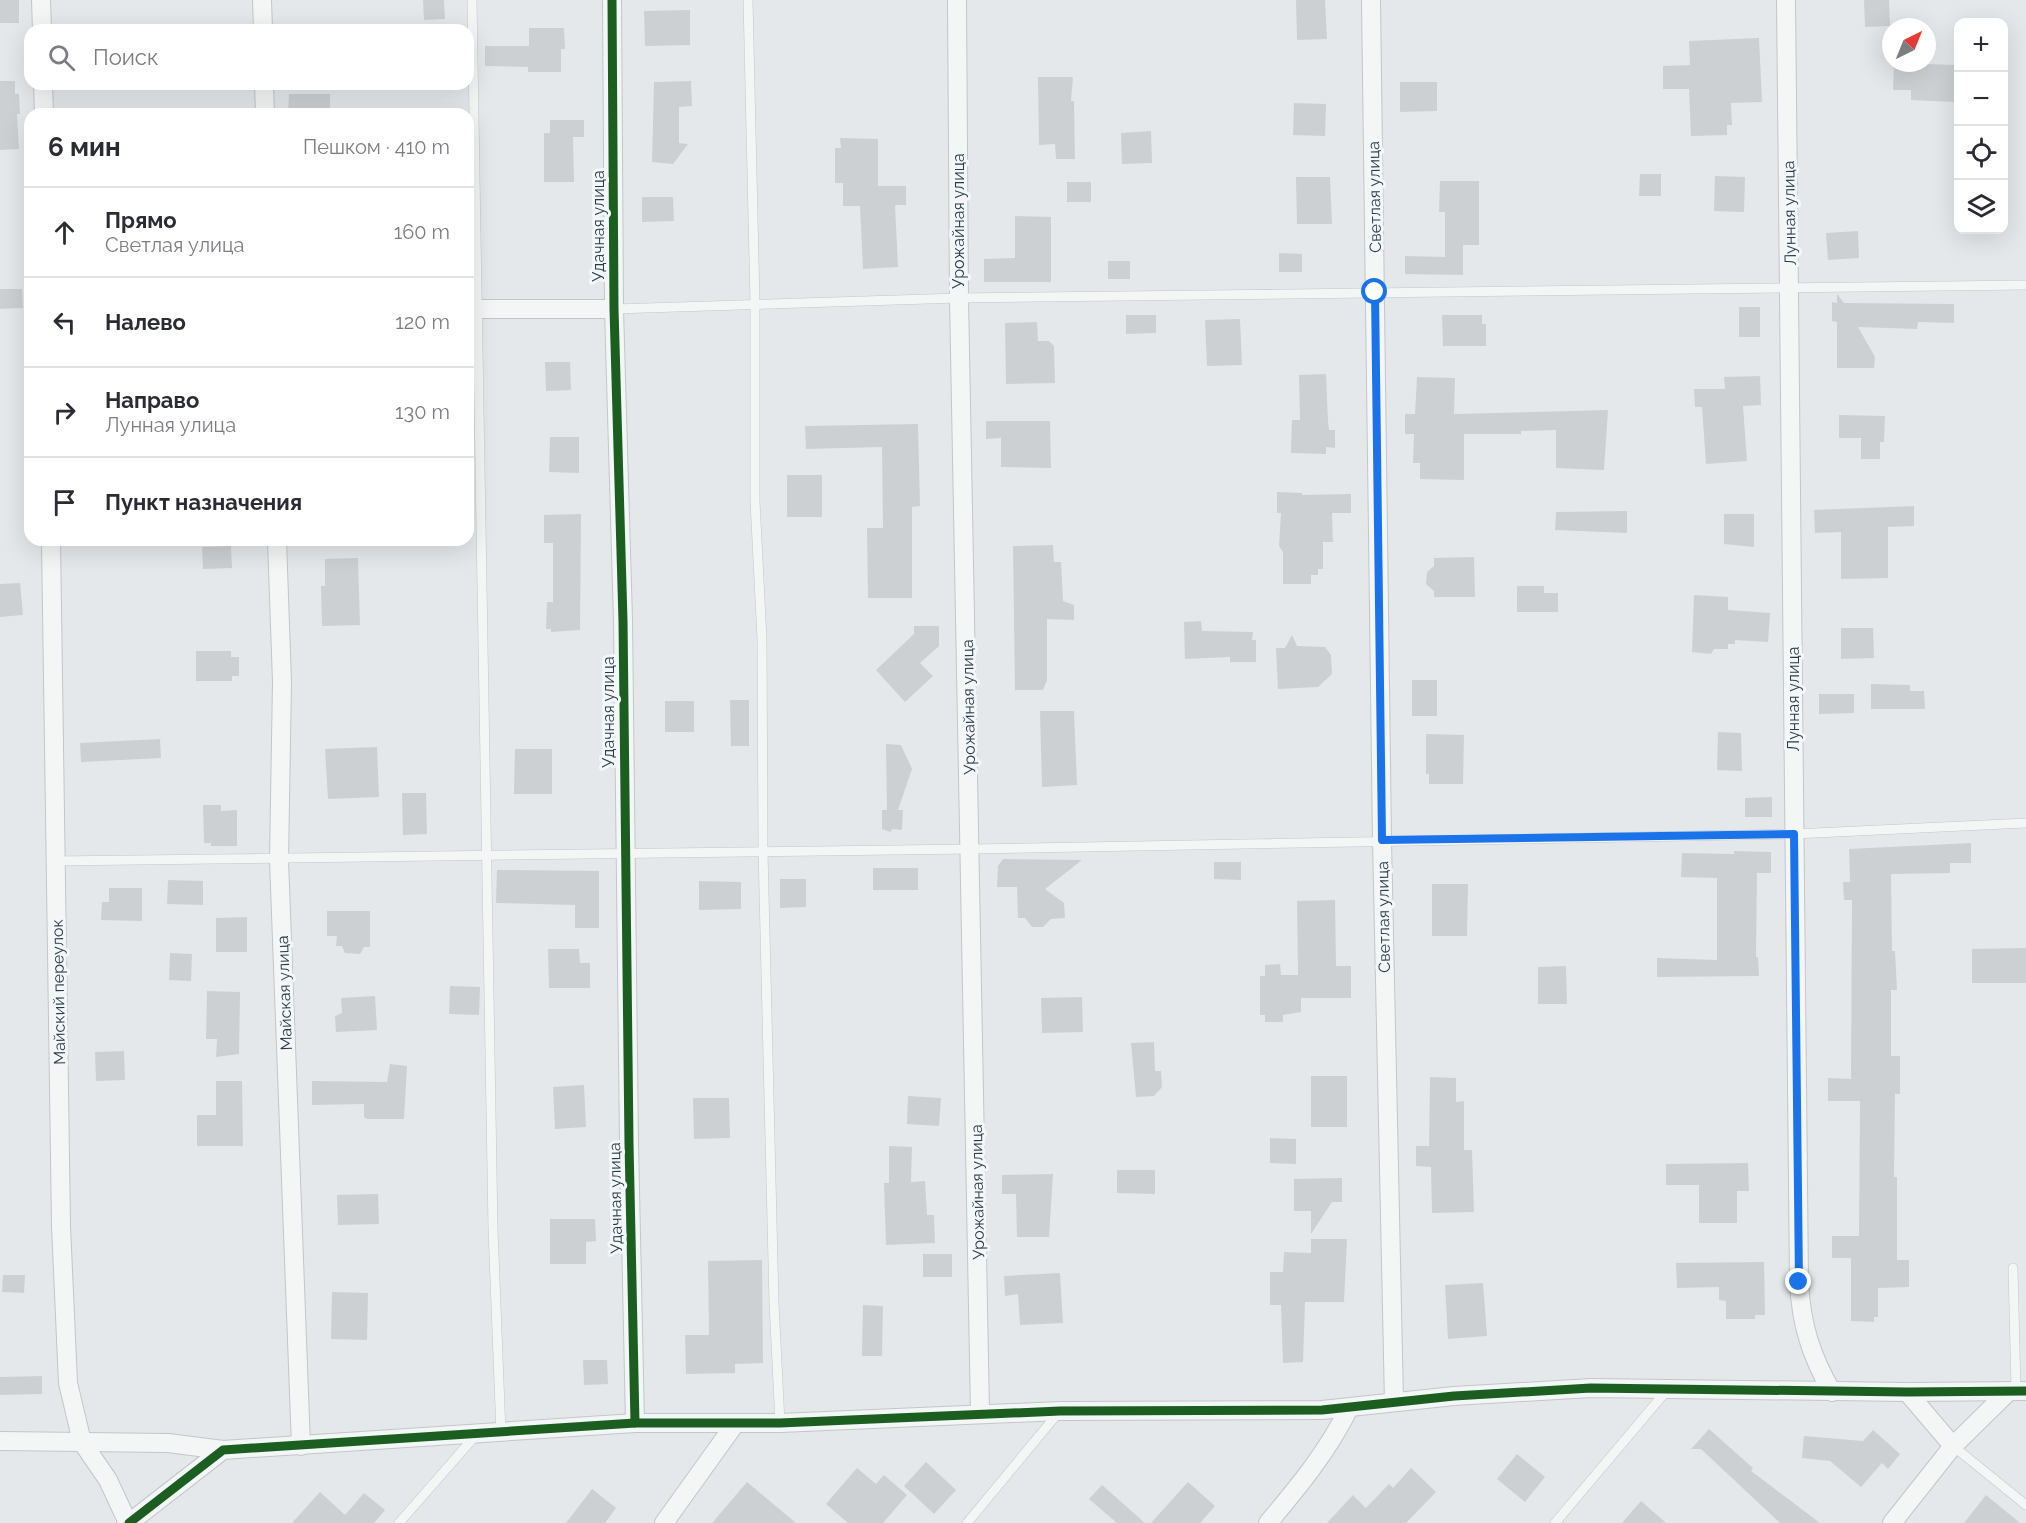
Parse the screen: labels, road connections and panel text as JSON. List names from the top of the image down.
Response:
{
  "streets": {
    "street": [
      "Светлая улица",
      "Лунная улица",
      "Урожайная улица",
      "Удачная улица",
      "Майский переулок",
      "Майская улица"
    ]
  },
  "north": "top right",
  "page": {
    "map_buttons": ["+", "−"],
    "search": "Поиск",
    "heading": ["6 мин", "Пешком · 410 m"],
    "list": [
      ["Прямо", "Светлая улица", "160 m"],
      ["Налево", "120 m"],
      ["Направо", "Лунная улица", "130 m"],
      "Пункт назначения"
    ]
  }
}
